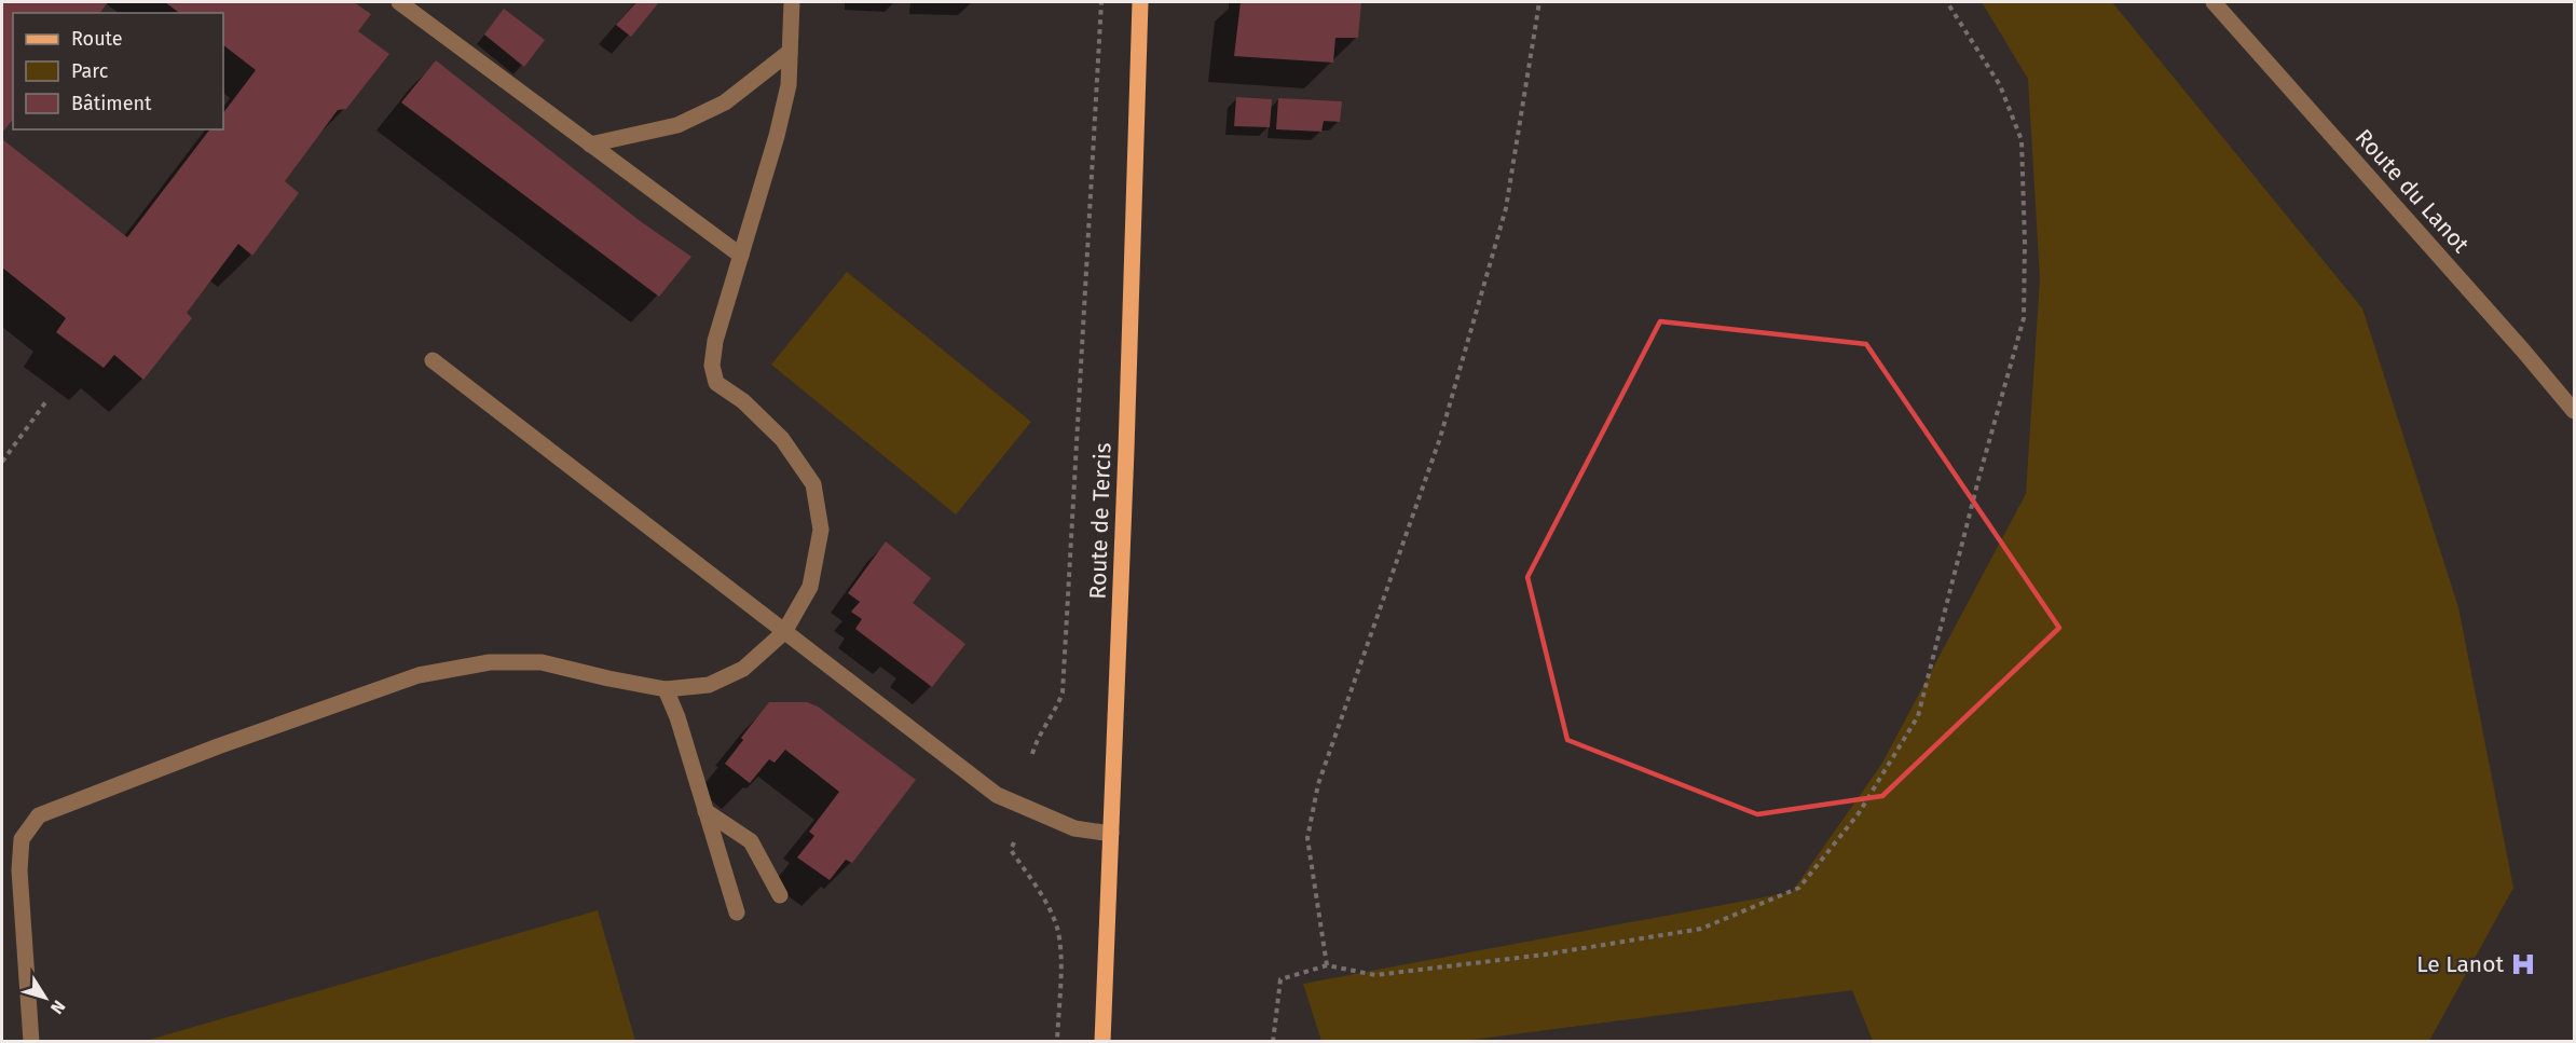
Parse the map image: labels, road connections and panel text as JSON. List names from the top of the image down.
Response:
{
  "streets": {
    "main road": ["Route de Tercis"],
    "street": ["Route du Lanot"]
  },
  "places": {
    "hospital": ["Le Lanot"]
  },
  "legend": ["Route", "Parc", "Bâtiment"],
  "north": "bottom right"
}
